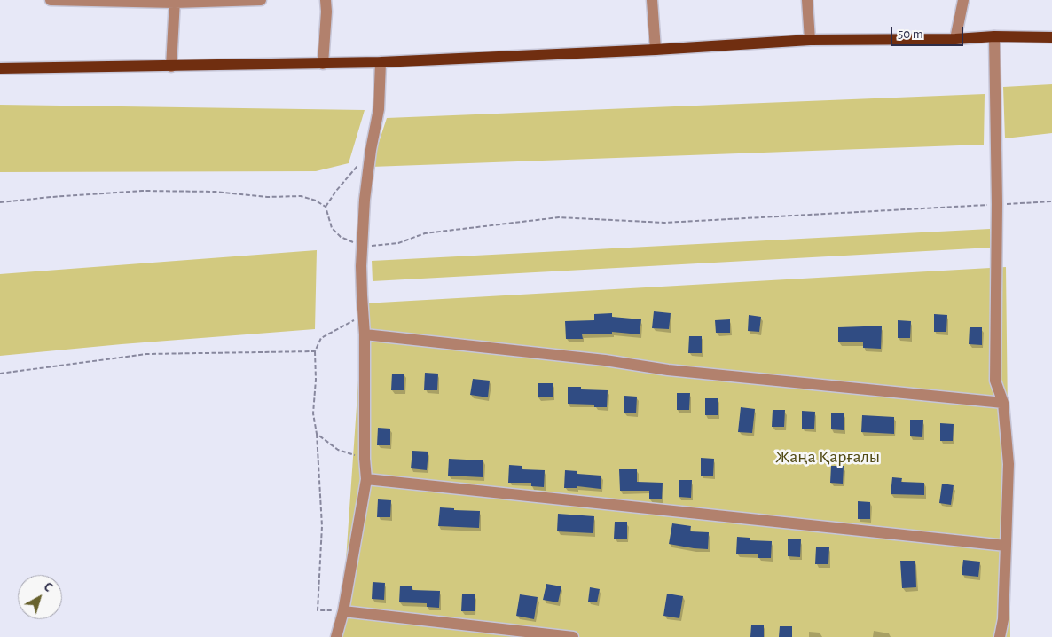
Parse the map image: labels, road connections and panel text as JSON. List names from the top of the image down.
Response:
{
  "parks": ["Жаңа Қарғалы"],
  "scale_bar": "50 m",
  "north": "top right"
}
